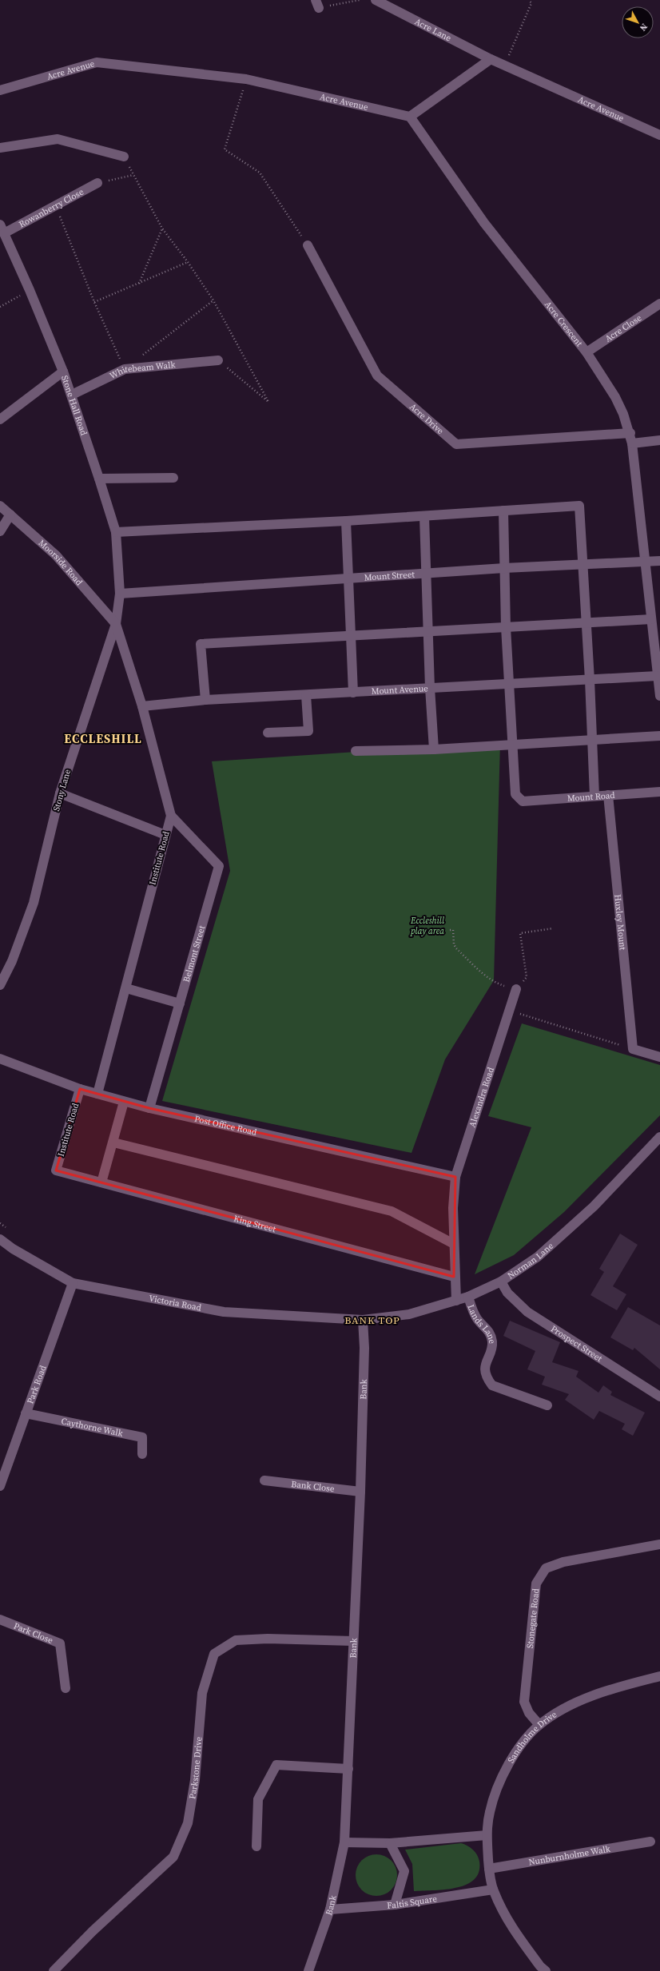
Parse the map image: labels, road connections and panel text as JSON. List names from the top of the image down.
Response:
{
  "streets": {
    "street": [
      "Acre Lane",
      "Acre Avenue",
      "Rowanberry Close",
      "Acre Crescent",
      "Acre Close",
      "Whitebeam Walk",
      "Stone Hall Road",
      "Acre Drive",
      "Moorside Road",
      "Mount Street",
      "Mount Avenue",
      "Stony Lane",
      "Mount Road",
      "Institute Road",
      "Huxley Mount",
      "Belmont Street",
      "Alexandra Road",
      "Post Office Road",
      "King Street",
      "Norman Lane",
      "Victoria Road",
      "Lands Lane",
      "Prospect Street",
      "Park Road",
      "Bank",
      "Caythorne Walk",
      "Bank Close",
      "Stonegate Road",
      "Park Close",
      "Sandholme Drive",
      "Parkstone Drive",
      "Nunburnholme Walk",
      "Faltis Square"
    ]
  },
  "crossings": [
    ["Acre Lane", "Acre Avenue"],
    ["Acre Avenue", "Acre Crescent"],
    ["Rowanberry Close", "Stone Hall Road"],
    ["Acre Crescent", "Acre Close"],
    ["Acre Crescent", "Acre Drive"],
    ["Acre Crescent", "Mount Street"],
    ["Acre Crescent", "Mount Avenue"],
    ["Whitebeam Walk", "Stone Hall Road"],
    ["Stone Hall Road", "Mount Street"],
    ["Stone Hall Road", "Stony Lane"],
    ["Moorside Road", "Stony Lane"],
    ["Mount Street", "Stony Lane"],
    ["Mount Road", "Huxley Mount"],
    ["Institute Road", "Belmont Street"],
    ["Institute Road", "Post Office Road"],
    ["Institute Road", "King Street"],
    ["Belmont Street", "Post Office Road"],
    ["Alexandra Road", "Post Office Road"],
    ["Alexandra Road", "King Street"],
    ["Alexandra Road", "Norman Lane"],
    ["Norman Lane", "Victoria Road"],
    ["Norman Lane", "Lands Lane"],
    ["Norman Lane", "Prospect Street"],
    ["Norman Lane", "Bank"],
    ["Victoria Road", "Park Road"],
    ["Victoria Road", "Bank"],
    ["Park Road", "Caythorne Walk"],
    ["Bank", "Bank Close"],
    ["Bank", "Parkstone Drive"],
    ["Bank", "Faltis Square"],
    ["Stonegate Road", "Sandholme Drive"],
    ["Sandholme Drive", "Nunburnholme Walk"],
    ["Sandholme Drive", "Faltis Square"]
  ],
  "districts": ["ECCLESHILL", "BANK TOP"],
  "parks": ["Eccleshill play area"],
  "north": "bottom right"
}
